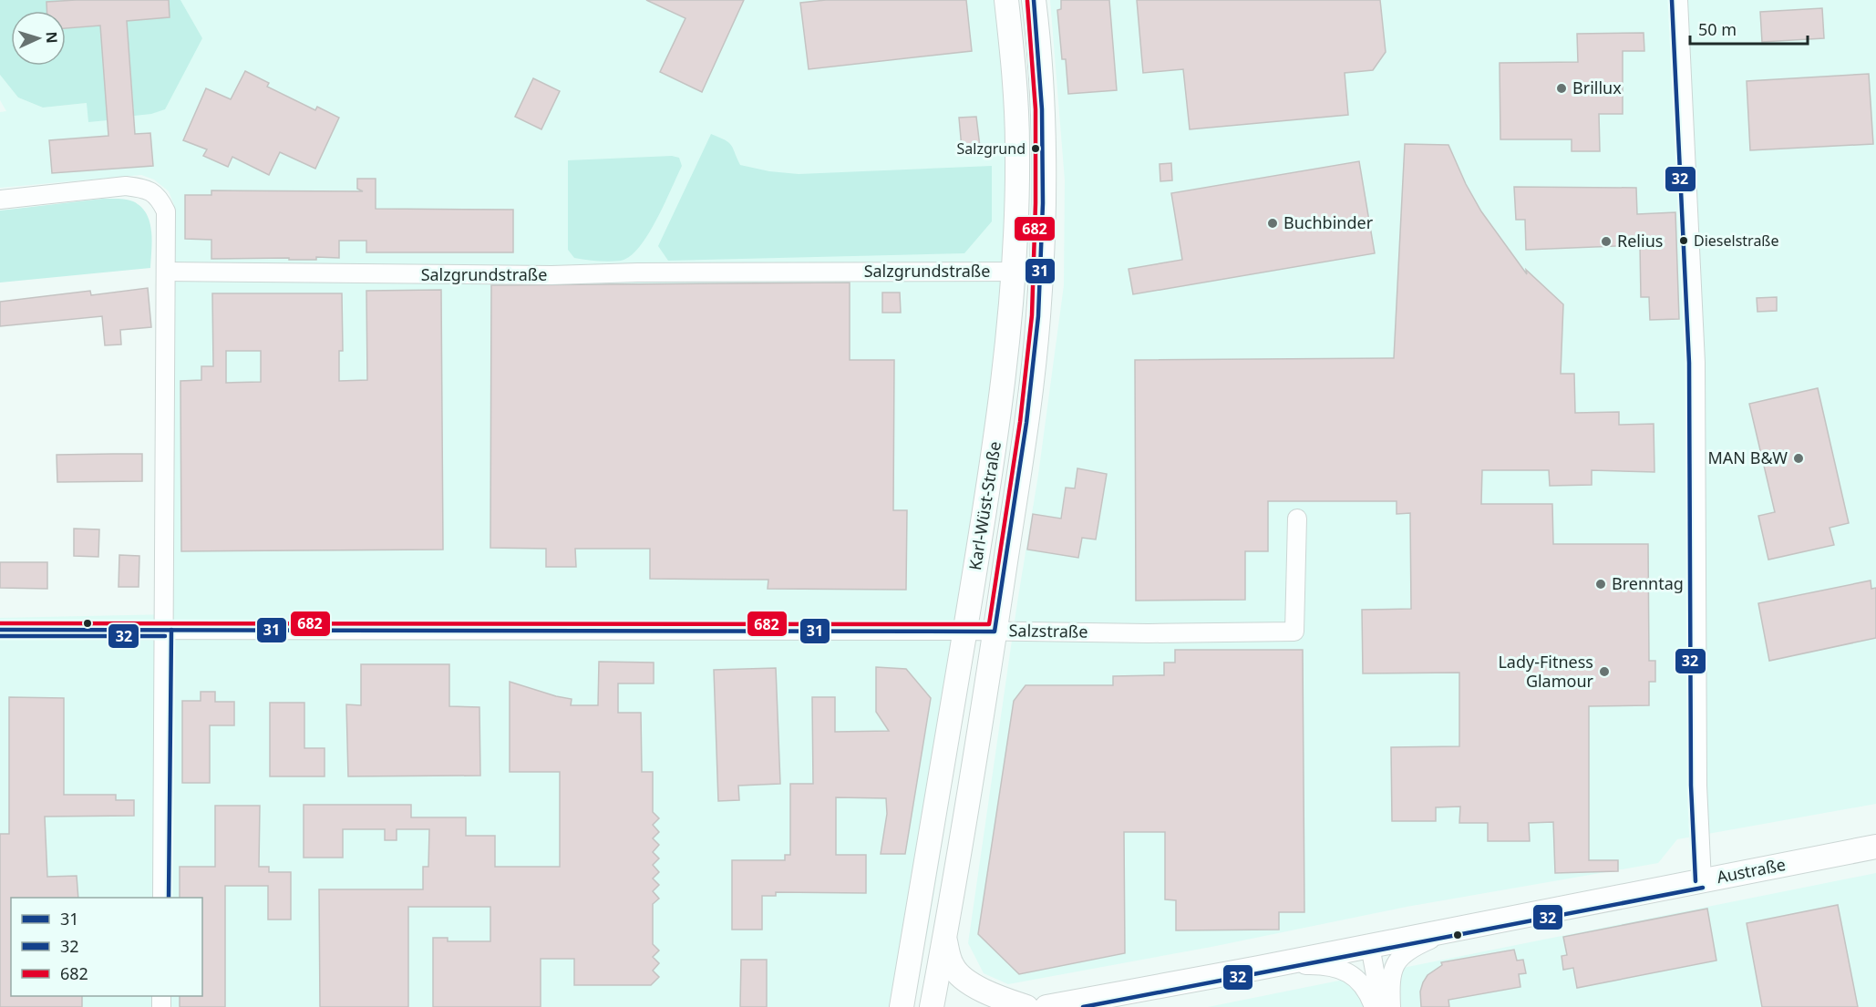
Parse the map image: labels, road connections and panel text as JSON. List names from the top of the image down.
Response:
{
  "streets": {
    "main road": ["Karl-Wüst-Straße", "Austraße"],
    "street": ["Salzgrundstraße", "Salzstraße"]
  },
  "crossings": [
    ["Salzgrundstraße", "Karl-Wüst-Straße"],
    ["Karl-Wüst-Straße", "Salzstraße"]
  ],
  "places": [
    "Brillux",
    "Salzgrund",
    "Buchbinder",
    "Dieselstraße",
    "Relius",
    "MAN B&W",
    "Brenntag",
    "Lady-Fitness Glamour"
  ],
  "lines": ["transit line 31", "transit line 32", "transit line 682"],
  "legend": ["31", "32", "682"],
  "scale_bar": "50 m",
  "north": "right"
}
